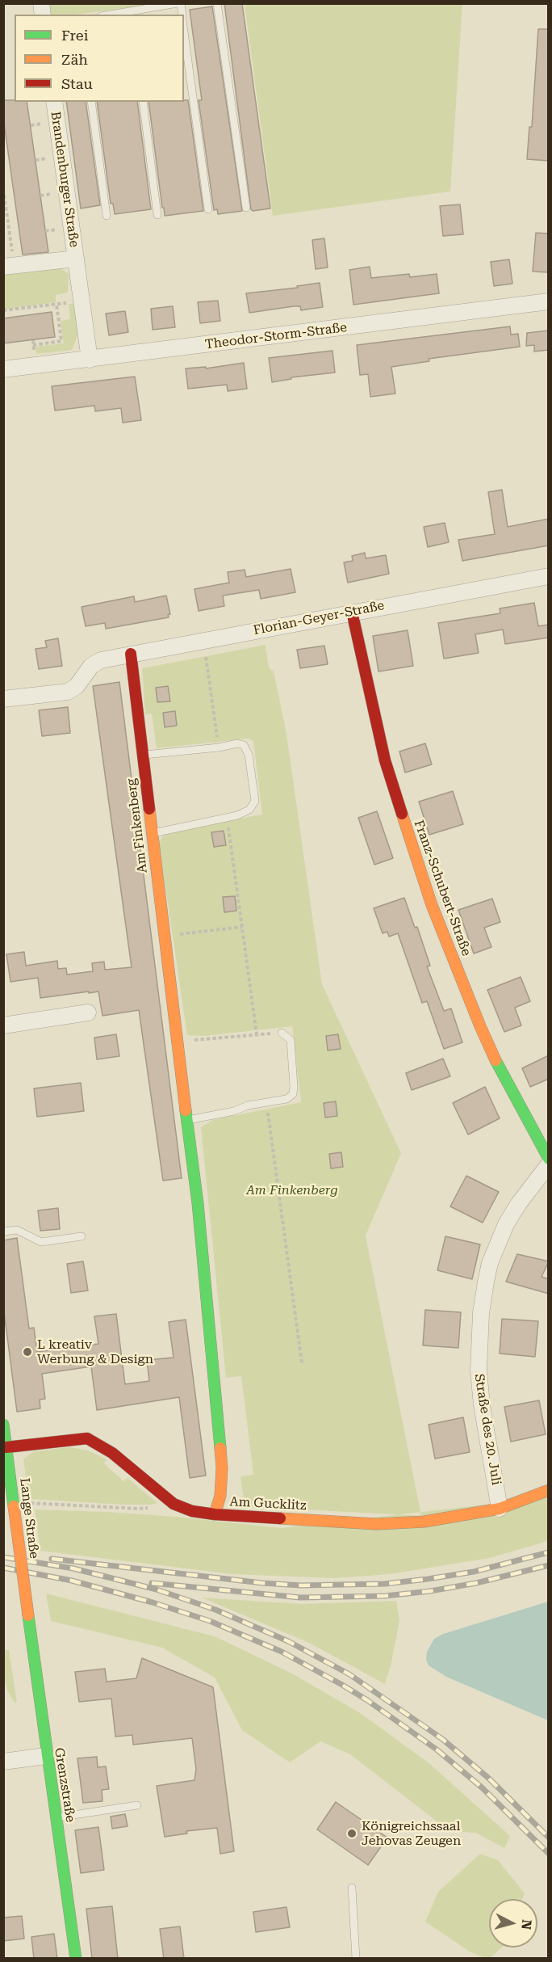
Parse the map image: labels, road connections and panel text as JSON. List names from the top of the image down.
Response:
{
  "streets": {
    "street": [
      "Brandenburger Straße",
      "Theodor-Storm-Straße",
      "Florian-Geyer-Straße",
      "Am Finkenberg",
      "Franz-Schubert-Straße",
      "Straße des 20. Juli",
      "Am Gucklitz",
      "Lange Straße",
      "Grenzstraße"
    ]
  },
  "crossings": [
    ["Brandenburger Straße", "Theodor-Storm-Straße"],
    ["Florian-Geyer-Straße", "Am Finkenberg"],
    ["Florian-Geyer-Straße", "Franz-Schubert-Straße"],
    ["Am Finkenberg", "Am Gucklitz"],
    ["Straße des 20. Juli", "Am Gucklitz"],
    ["Am Gucklitz", "Lange Straße"],
    ["Lange Straße", "Grenzstraße"]
  ],
  "parks": ["Am Finkenberg"],
  "places": ["L kreativ Werbung & Design", "Königreichssaal Jehovas Zeugen"],
  "legend": ["Frei", "Zäh", "Stau"],
  "north": "right"
}
